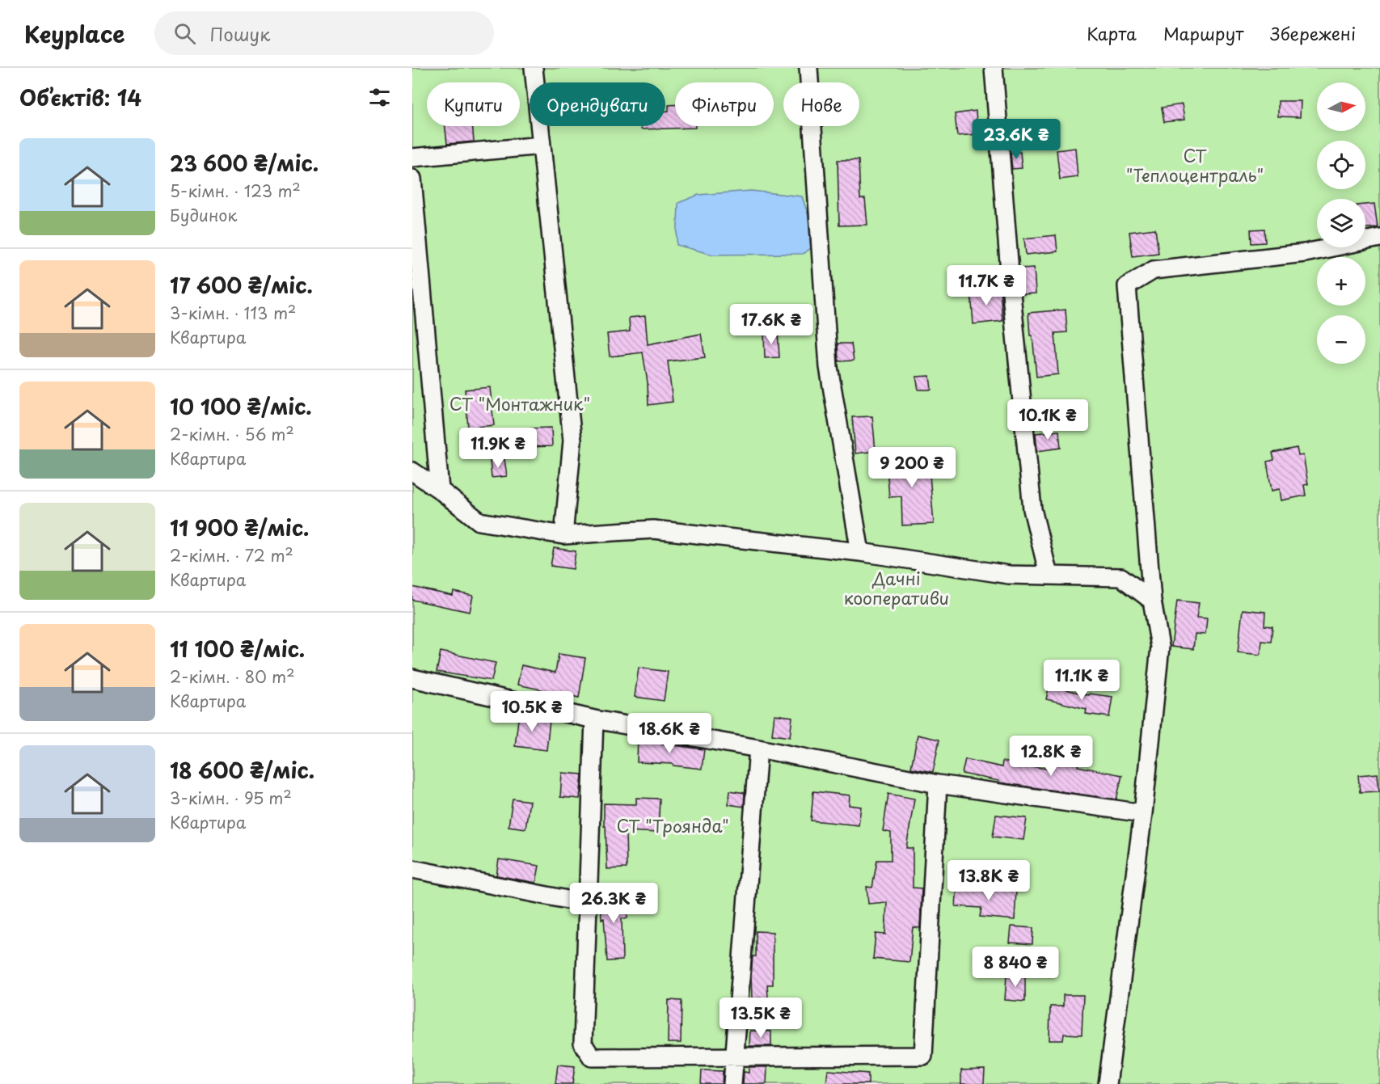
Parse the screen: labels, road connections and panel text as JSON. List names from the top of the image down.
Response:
{
  "parks": [
    "СТ \"Теплоцентраль\"",
    "СТ \"Монтажник\"",
    "Дачні кооперативи",
    "СТ \"Троянда\""
  ],
  "north": "right",
  "page": {
    "header": "Keyplace",
    "search": "Пошук",
    "nav": ["Карта", "Маршрут", "Збережені"],
    "heading": "Об’єктів: 14",
    "map_buttons": ["+", "−"],
    "chip": [
      "Купити",
      "Орендувати",
      "Фільтри",
      "Нове"
    ],
    "price": [
      "23.6K ₴",
      "11.7K ₴",
      "17.6K ₴",
      "10.1K ₴",
      "11.9K ₴",
      "9 200 ₴",
      "11.1K ₴",
      "10.5K ₴",
      "18.6K ₴",
      "12.8K ₴",
      "13.8K ₴",
      "26.3K ₴",
      "8 840 ₴",
      "13.5K ₴"
    ],
    "list": [
      {
        "name": "23 600 ₴/міс.",
        "note": "5-кімн. · 123 m² · Будинок"
      },
      {
        "name": "17 600 ₴/міс.",
        "note": "3-кімн. · 113 m² · Квартира"
      },
      {
        "name": "10 100 ₴/міс.",
        "note": "2-кімн. · 56 m² · Квартира"
      },
      {
        "name": "11 900 ₴/міс.",
        "note": "2-кімн. · 72 m² · Квартира"
      },
      {
        "name": "11 100 ₴/міс.",
        "note": "2-кімн. · 80 m² · Квартира"
      },
      {
        "name": "18 600 ₴/міс.",
        "note": "3-кімн. · 95 m² · Квартира"
      }
    ]
  }
}
